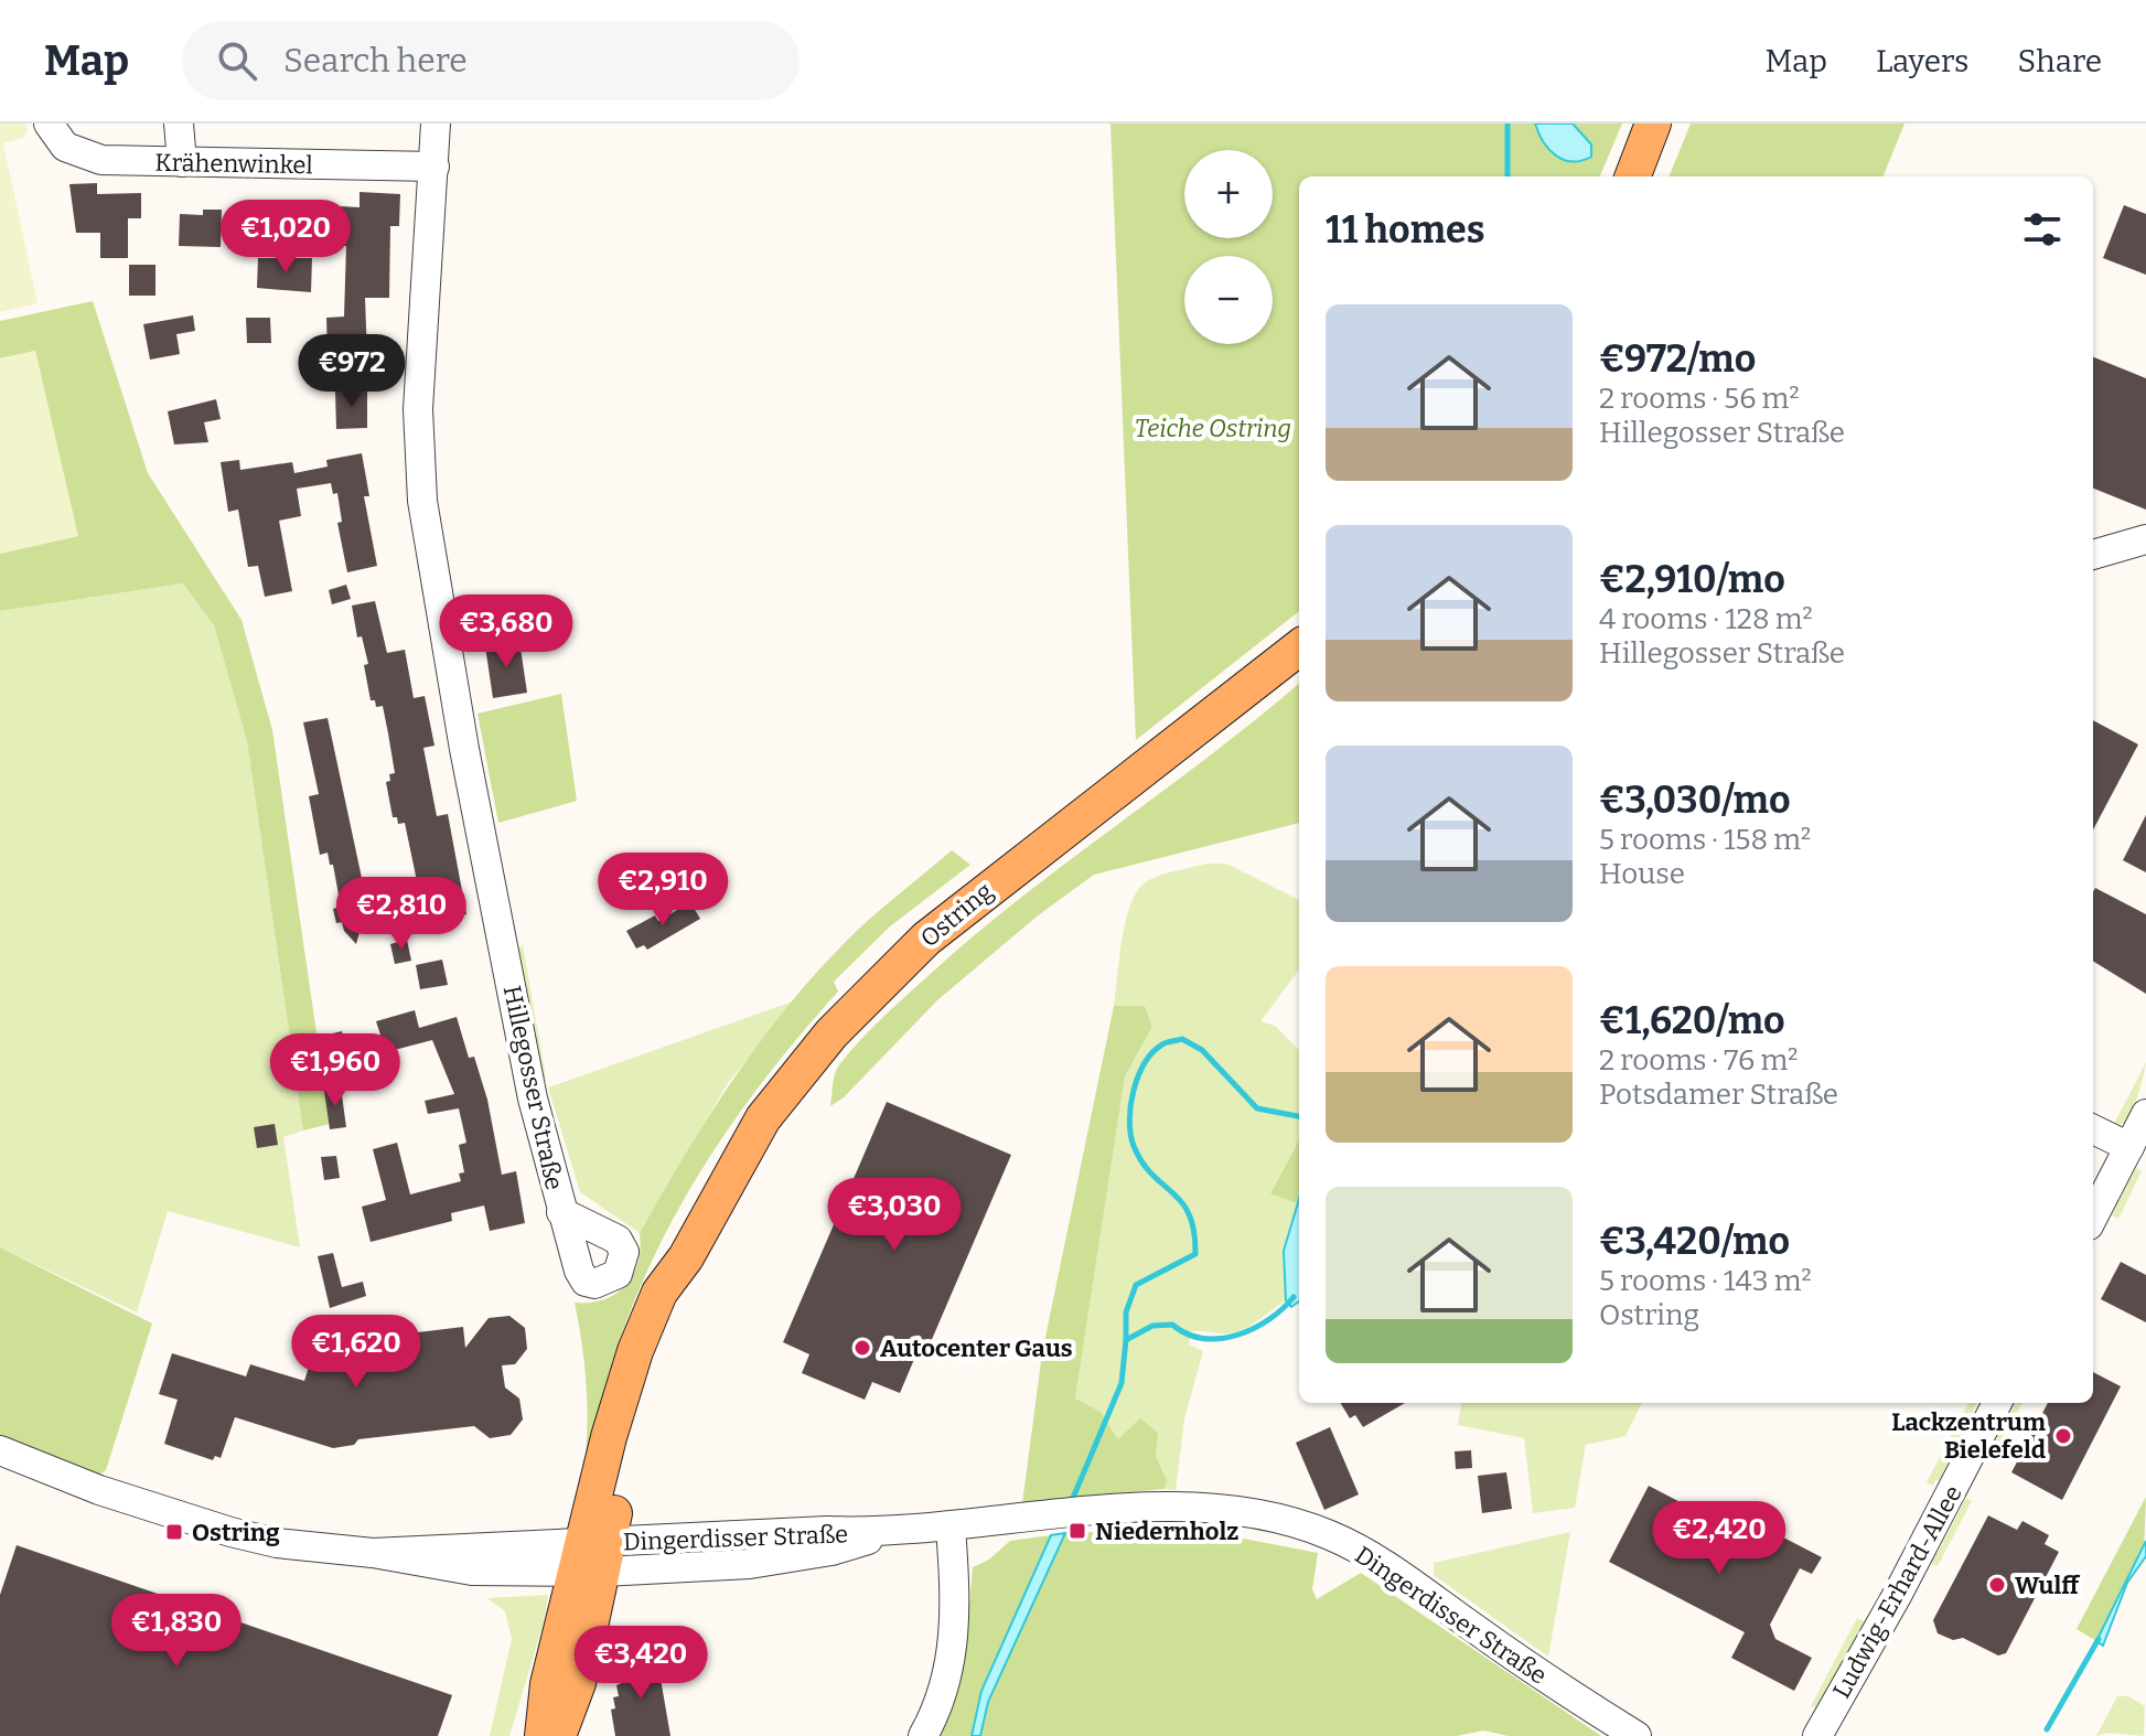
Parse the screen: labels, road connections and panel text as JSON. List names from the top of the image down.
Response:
{
  "streets": {
    "main road": ["Ostring"],
    "street": [
      "Krähenwinkel",
      "Hillegosser Straße",
      "Dingerdisser Straße",
      "Ludwig-Erhard-Allee"
    ]
  },
  "crossings": [
    ["Krähenwinkel", "Hillegosser Straße"],
    ["Ostring", "Dingerdisser Straße"]
  ],
  "parks": ["Teiche Ostring"],
  "places": {
    "other": ["Autocenter Gaus", "Lackzentrum Bielefeld", "Wulff"],
    "transit": ["Niedernholz", "Ostring"]
  },
  "page": {
    "header": "Map",
    "search": "Search here",
    "nav": ["Map", "Layers", "Share"],
    "map_buttons": ["+", "−"],
    "heading": "11 homes",
    "price": [
      "€1,020",
      "€972",
      "€3,680",
      "€2,910",
      "€2,810",
      "€1,960",
      "€3,030",
      "€1,620",
      "€2,420",
      "€1,830",
      "€3,420"
    ],
    "list": [
      {
        "name": "€972/mo",
        "note": "2 rooms · 56 m² · Hillegosser Straße"
      },
      {
        "name": "€2,910/mo",
        "note": "4 rooms · 128 m² · Hillegosser Straße"
      },
      {
        "name": "€3,030/mo",
        "note": "5 rooms · 158 m² · House"
      },
      {
        "name": "€1,620/mo",
        "note": "2 rooms · 76 m² · Potsdamer Straße"
      },
      {
        "name": "€3,420/mo",
        "note": "5 rooms · 143 m² · Ostring"
      }
    ]
  }
}
